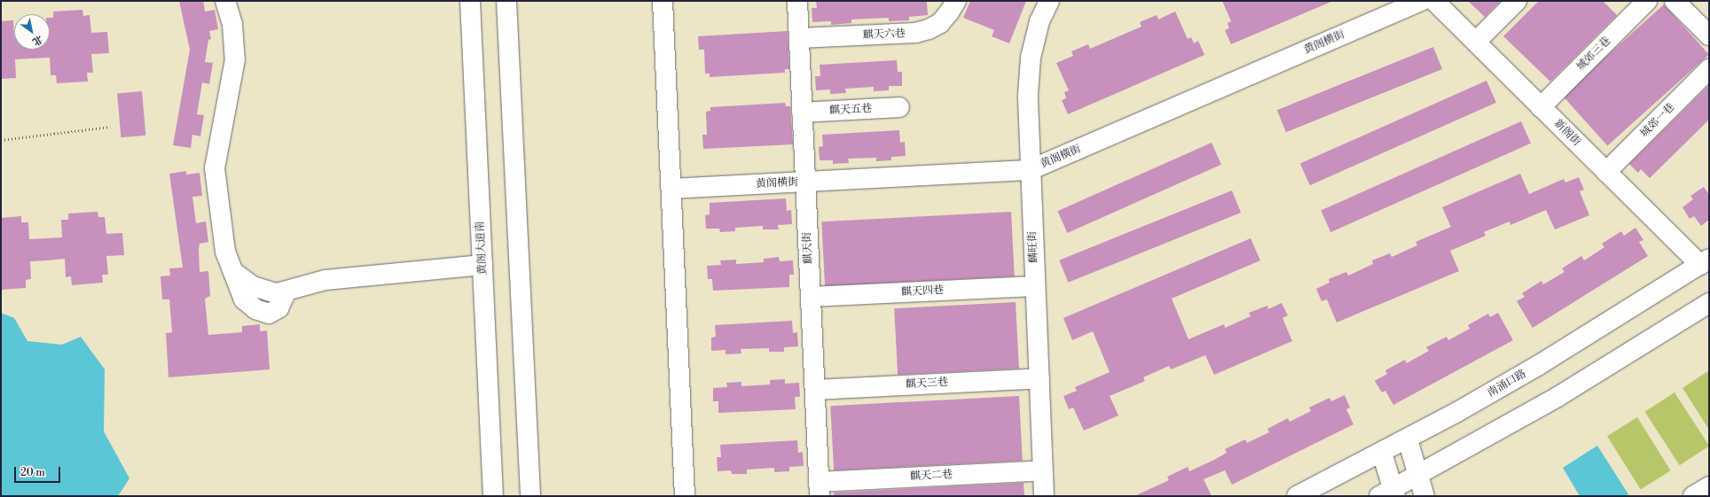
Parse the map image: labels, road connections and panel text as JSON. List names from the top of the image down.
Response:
{
  "streets": {
    "street": [
      "麒天六巷",
      "黄阁横街",
      "城郊三巷",
      "麒天五巷",
      "城郊一巷",
      "新阁街",
      "麟旺街",
      "黄阁大道南",
      "麒天街",
      "麒天四巷",
      "麒天三巷",
      "南涌口路",
      "麒天二巷"
    ]
  },
  "crossings": [
    ["麒天六巷", "麒天街"],
    ["黄阁横街", "麟旺街"],
    ["黄阁横街", "麒天街"],
    ["城郊三巷", "新阁街"],
    ["麒天五巷", "麒天街"],
    ["城郊一巷", "新阁街"],
    ["新阁街", "南涌口路"],
    ["麟旺街", "麒天四巷"],
    ["麟旺街", "麒天三巷"],
    ["麟旺街", "麒天二巷"],
    ["麒天街", "麒天四巷"],
    ["麒天街", "麒天三巷"],
    ["麒天街", "麒天二巷"]
  ],
  "scale_bar": "20 m",
  "north": "bottom right"
}
